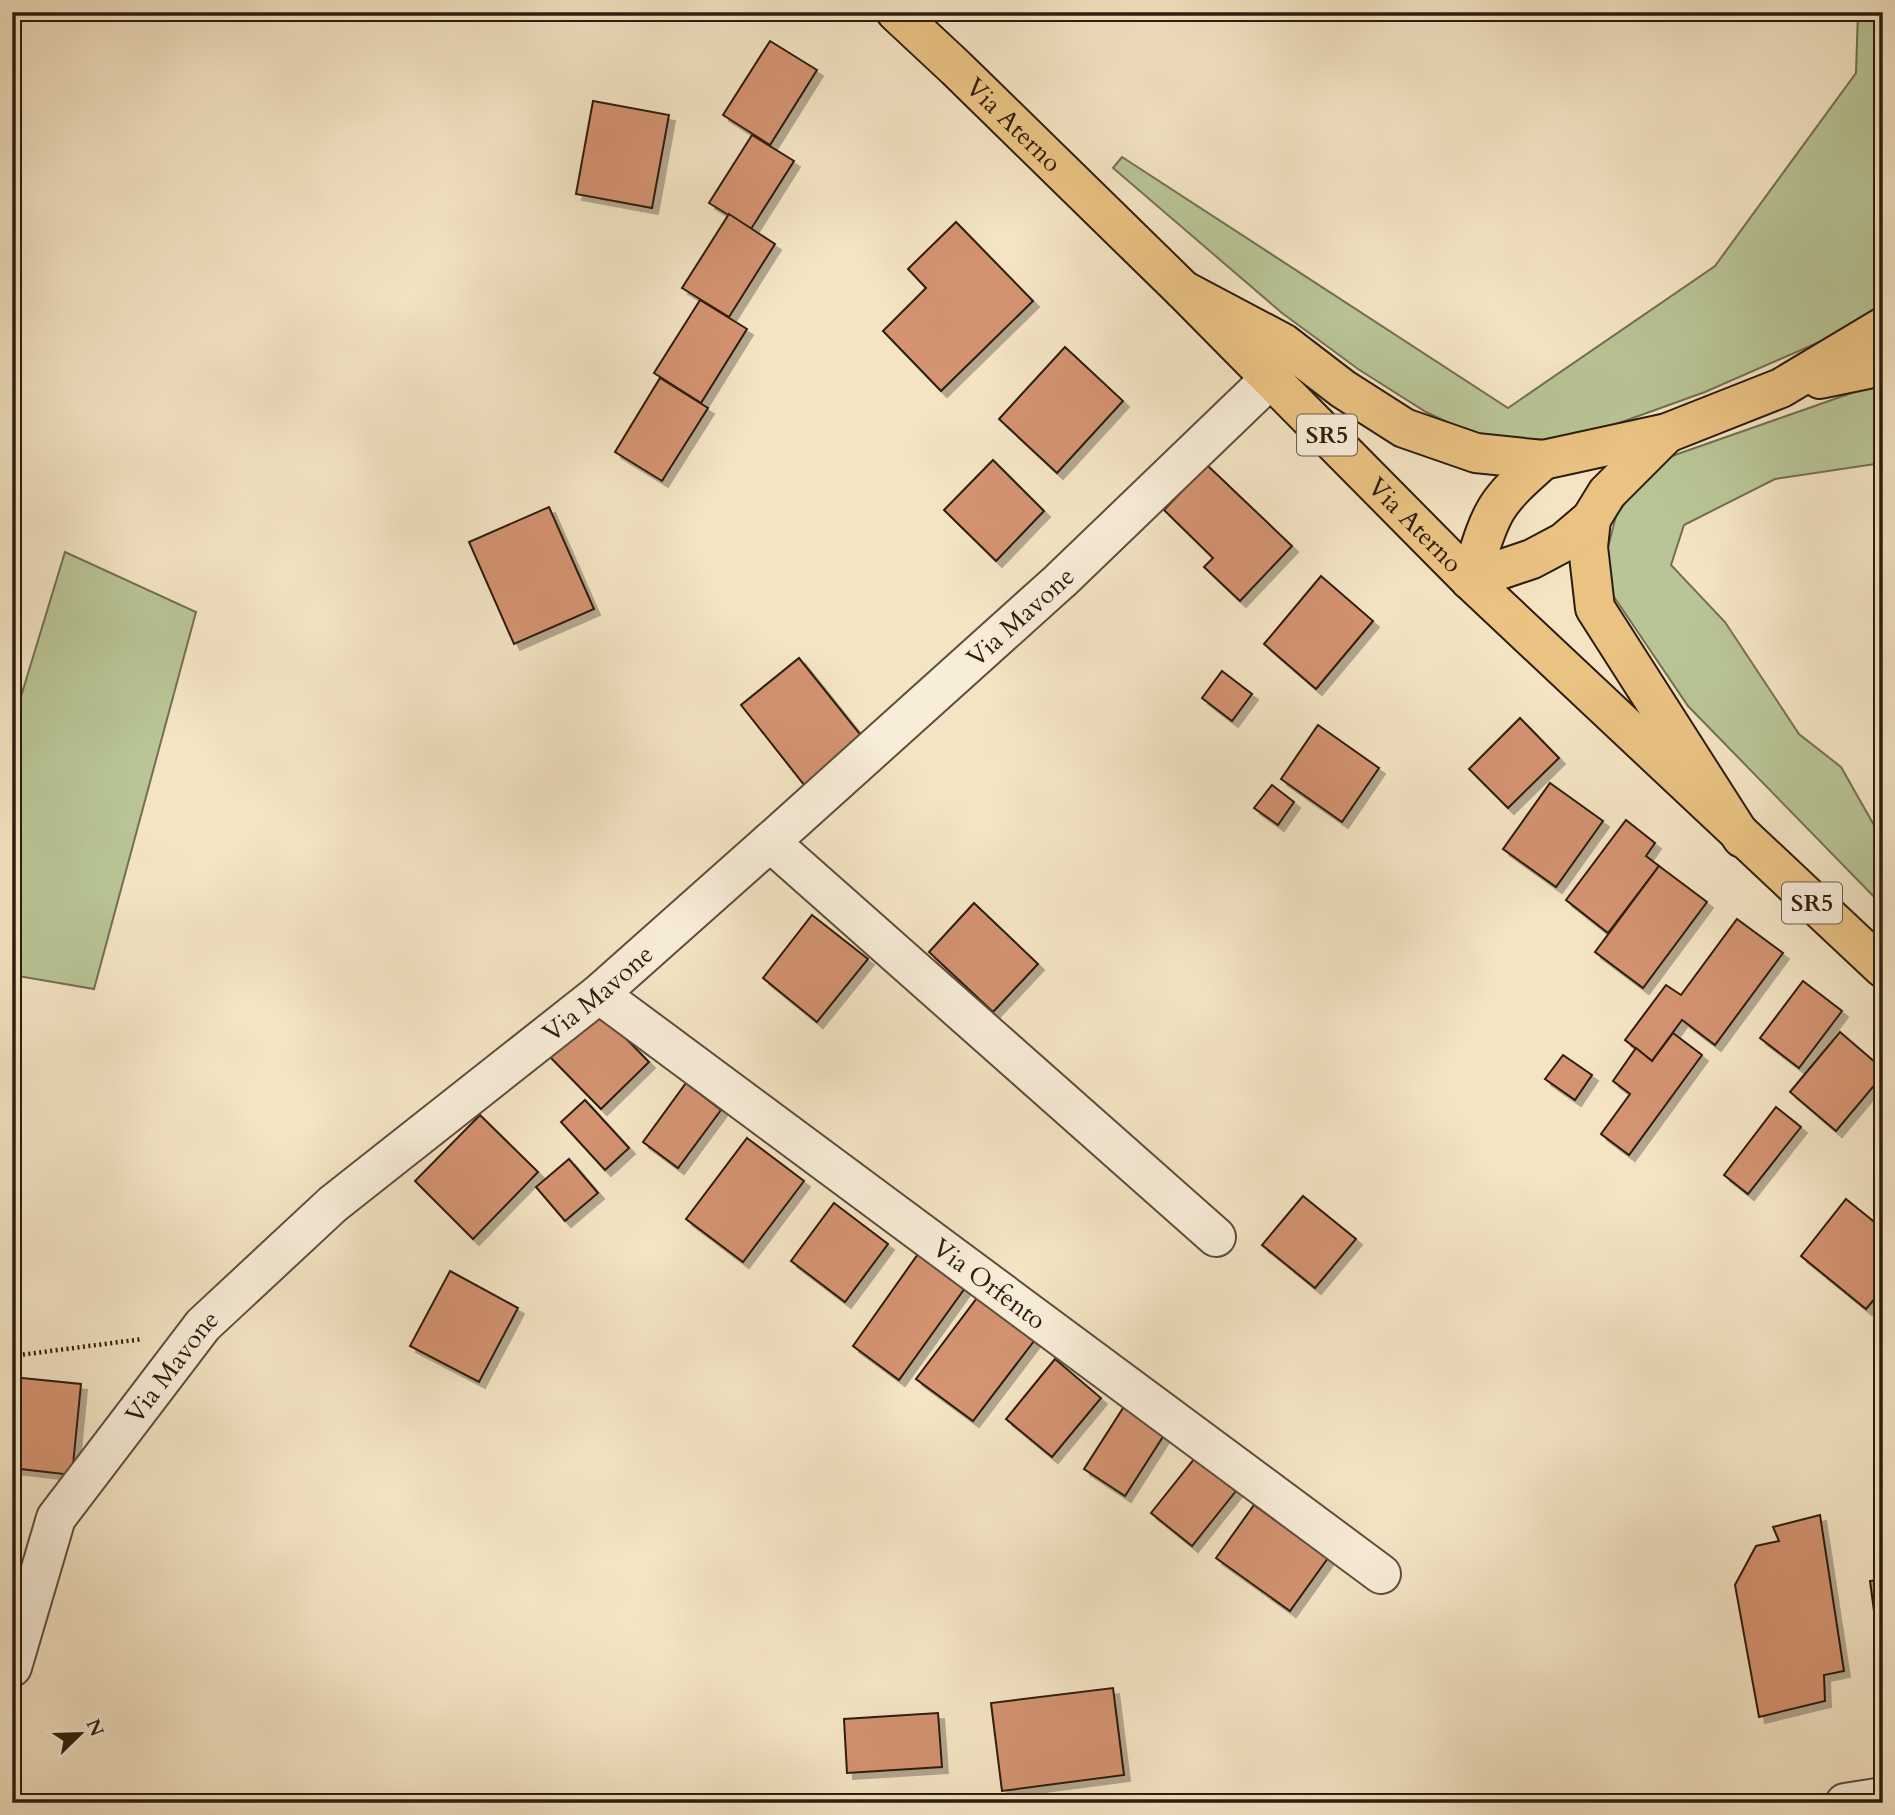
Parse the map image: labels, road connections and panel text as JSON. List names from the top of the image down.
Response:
{
  "streets": {
    "main road": ["Via Aterno", "SR5"],
    "street": ["Via Mavone", "Via Orfento"]
  },
  "crossings": [
    ["Via Aterno", "Via Mavone"],
    ["Via Mavone", "Via Orfento"]
  ],
  "north": "top right"
}
